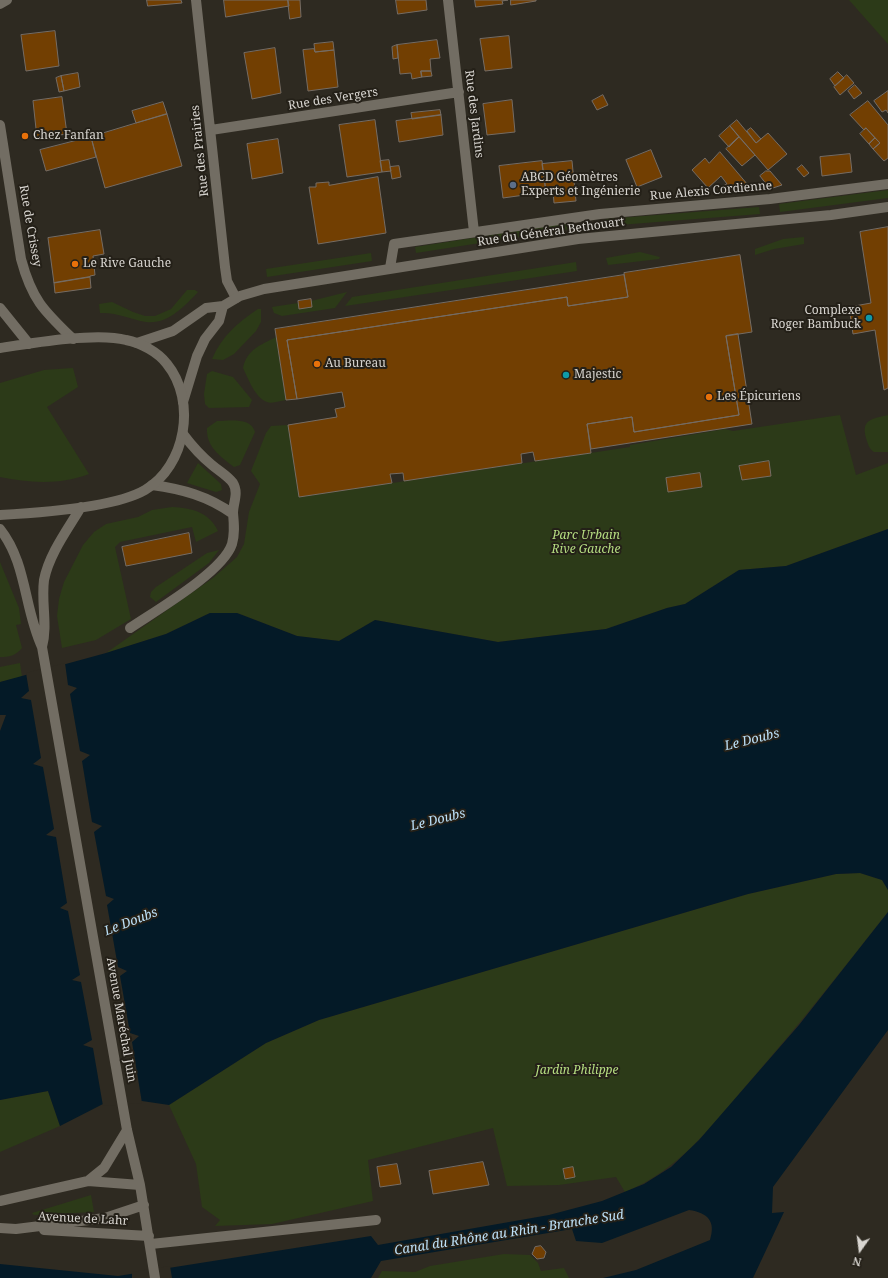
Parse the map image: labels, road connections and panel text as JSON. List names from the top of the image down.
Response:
{
  "streets": {
    "street": [
      "Rue des Vergers",
      "Rue des Jardins",
      "Rue des Prairies",
      "Rue Alexis Cordienne",
      "Rue de Crissey",
      "Rue du Général Bethouart",
      "Avenue Maréchal Juin",
      "Avenue de Lahr"
    ]
  },
  "crossings": [
    ["Rue des Vergers", "Rue des Jardins"],
    ["Rue des Vergers", "Rue des Prairies"],
    ["Rue des Jardins", "Rue Alexis Cordienne"],
    ["Rue des Prairies", "Rue du Général Bethouart"],
    ["Rue Alexis Cordienne", "Rue du Général Bethouart"],
    ["Avenue Maréchal Juin", "Avenue de Lahr"]
  ],
  "water": ["Le Doubs", "Canal du Rhône au Rhin - Branche Sud"],
  "parks": ["Parc Urbain Rive Gauche", "Jardin Philippe"],
  "places": [
    "Chez Fanfan",
    "ABCD Géomètres Experts et Ingénierie",
    "Le Rive Gauche",
    "Complexe Roger Bambuck",
    "Au Bureau",
    "Majestic",
    "Les Épicuriens"
  ],
  "north": "bottom"
}
